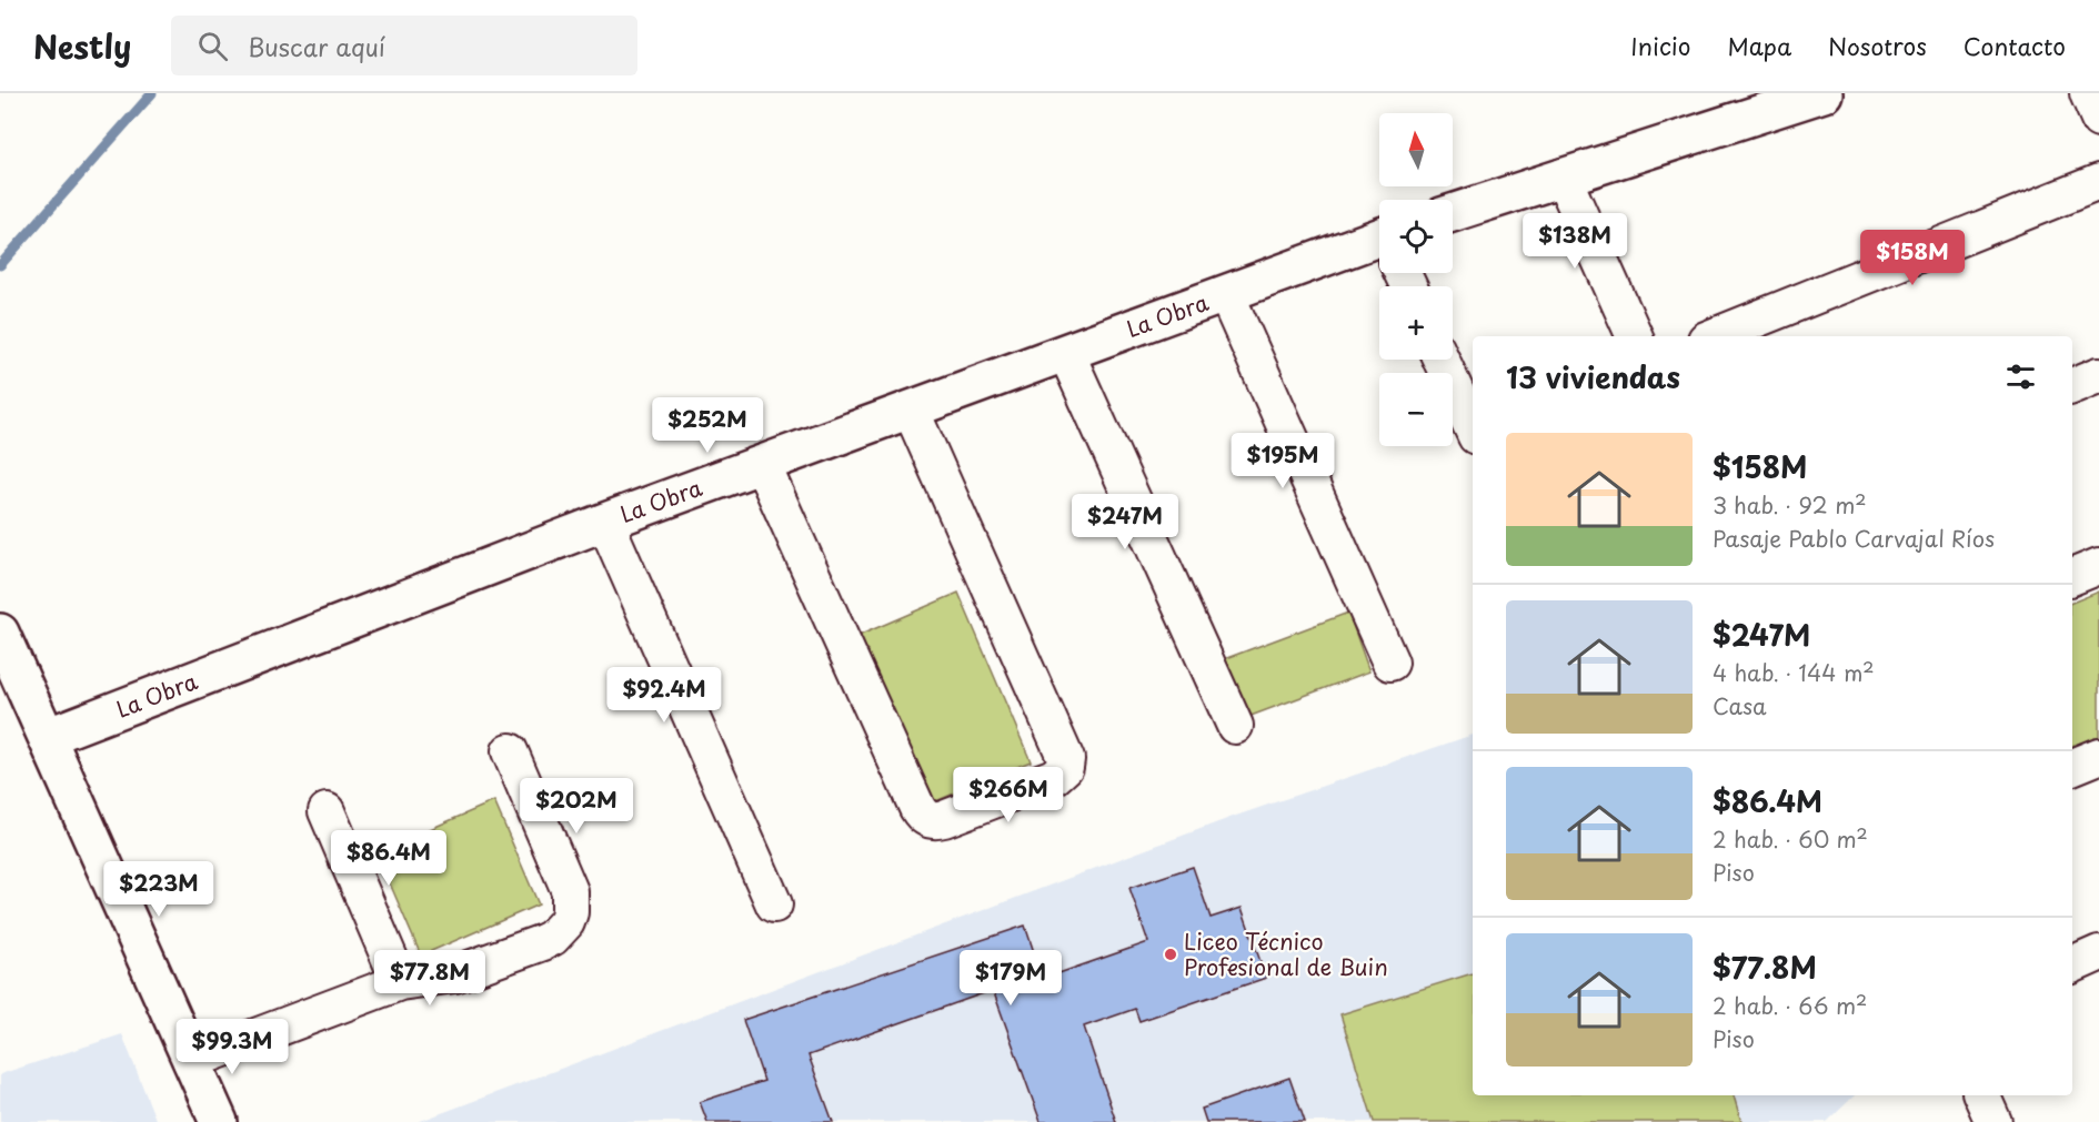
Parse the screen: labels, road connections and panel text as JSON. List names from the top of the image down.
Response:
{
  "streets": {
    "main road": ["La Obra"]
  },
  "places": ["Liceo Técnico Profesional de Buin"],
  "north": "top",
  "page": {
    "header": "Nestly",
    "search": "Buscar aquí",
    "nav": [
      "Inicio",
      "Mapa",
      "Nosotros",
      "Contacto"
    ],
    "map_buttons": ["+", "−"],
    "price": [
      "$138M",
      "$158M",
      "$252M",
      "$195M",
      "$247M",
      "$92.4M",
      "$266M",
      "$202M",
      "$86.4M",
      "$223M",
      "$77.8M",
      "$179M",
      "$99.3M"
    ],
    "heading": "13 viviendas",
    "list": [
      {
        "name": "$158M",
        "note": "3 hab. · 92 m² · Pasaje Pablo Carvajal Ríos"
      },
      {
        "name": "$247M",
        "note": "4 hab. · 144 m² · Casa"
      },
      {
        "name": "$86.4M",
        "note": "2 hab. · 60 m² · Piso"
      },
      {
        "name": "$77.8M",
        "note": "2 hab. · 66 m² · Piso"
      }
    ]
  }
}
